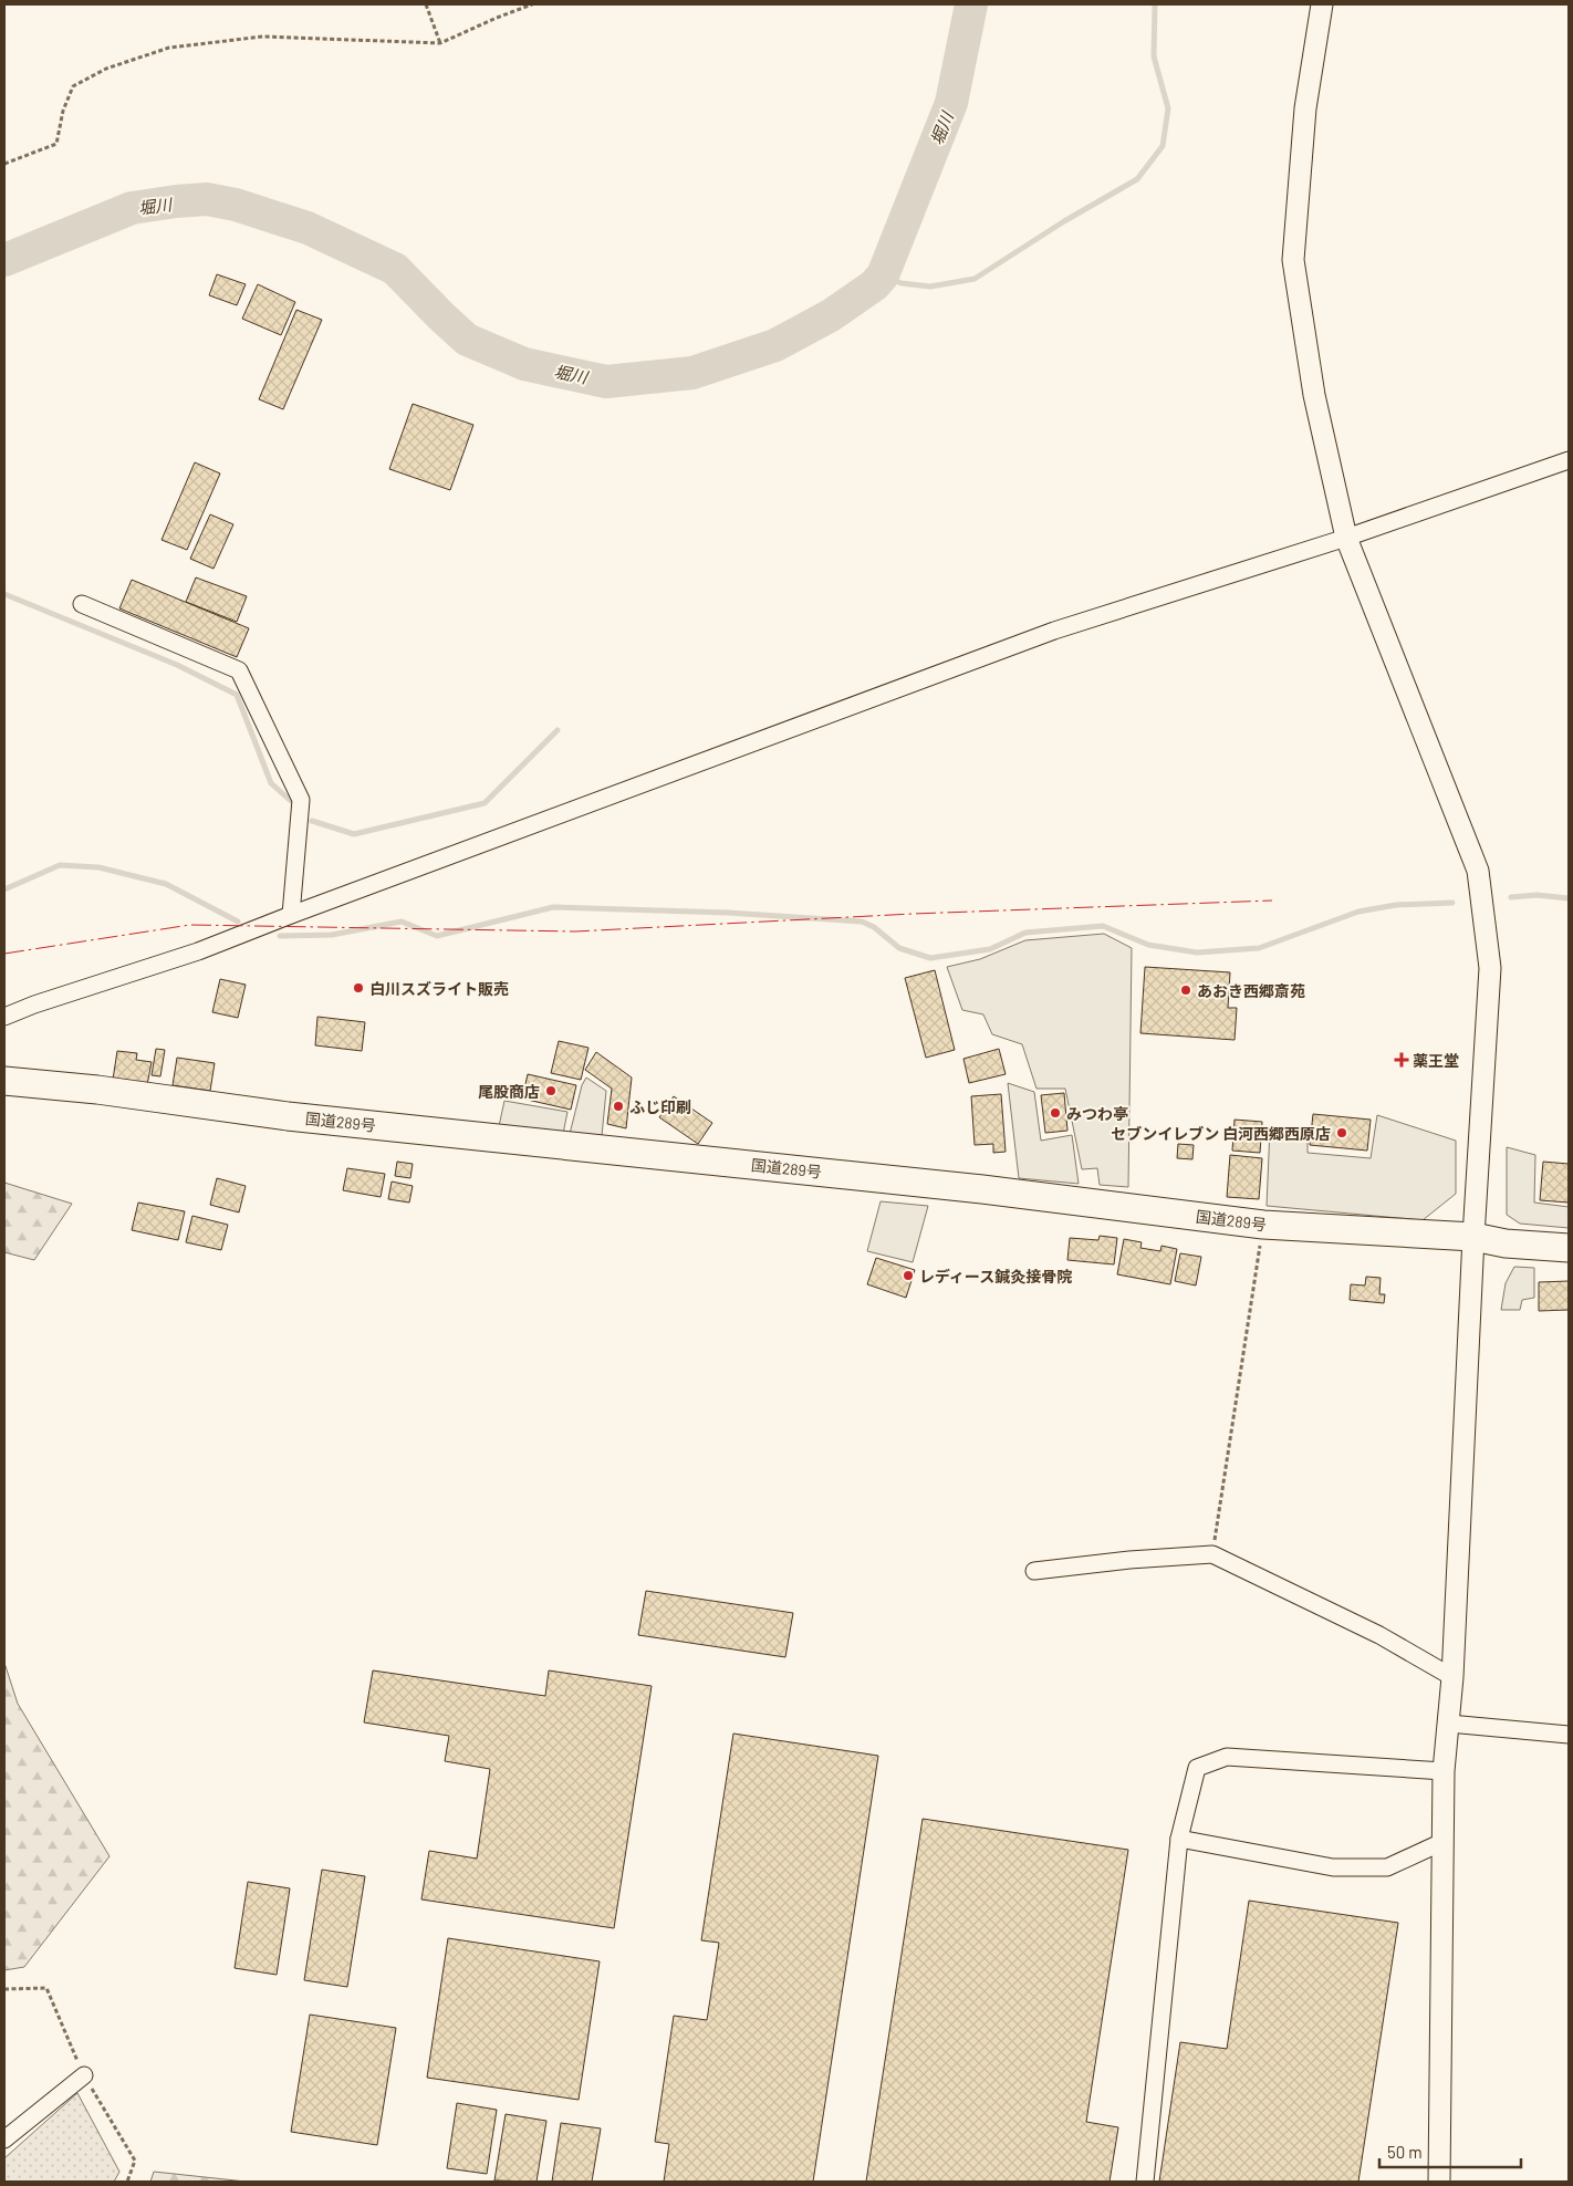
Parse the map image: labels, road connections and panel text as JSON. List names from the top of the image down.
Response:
{
  "streets": {
    "highway": ["国道289号"]
  },
  "water": ["堀川"],
  "places": {
    "other": [
      "白川スズライト販売",
      "あおき西郷斎苑",
      "尾股商店",
      "ふじ印刷",
      "みつわ亭",
      "セブンイレブン 白河西郷西原店",
      "レディース鍼灸接骨院"
    ],
    "health": ["薬王堂"]
  },
  "scale_bar": "50 m"
}
